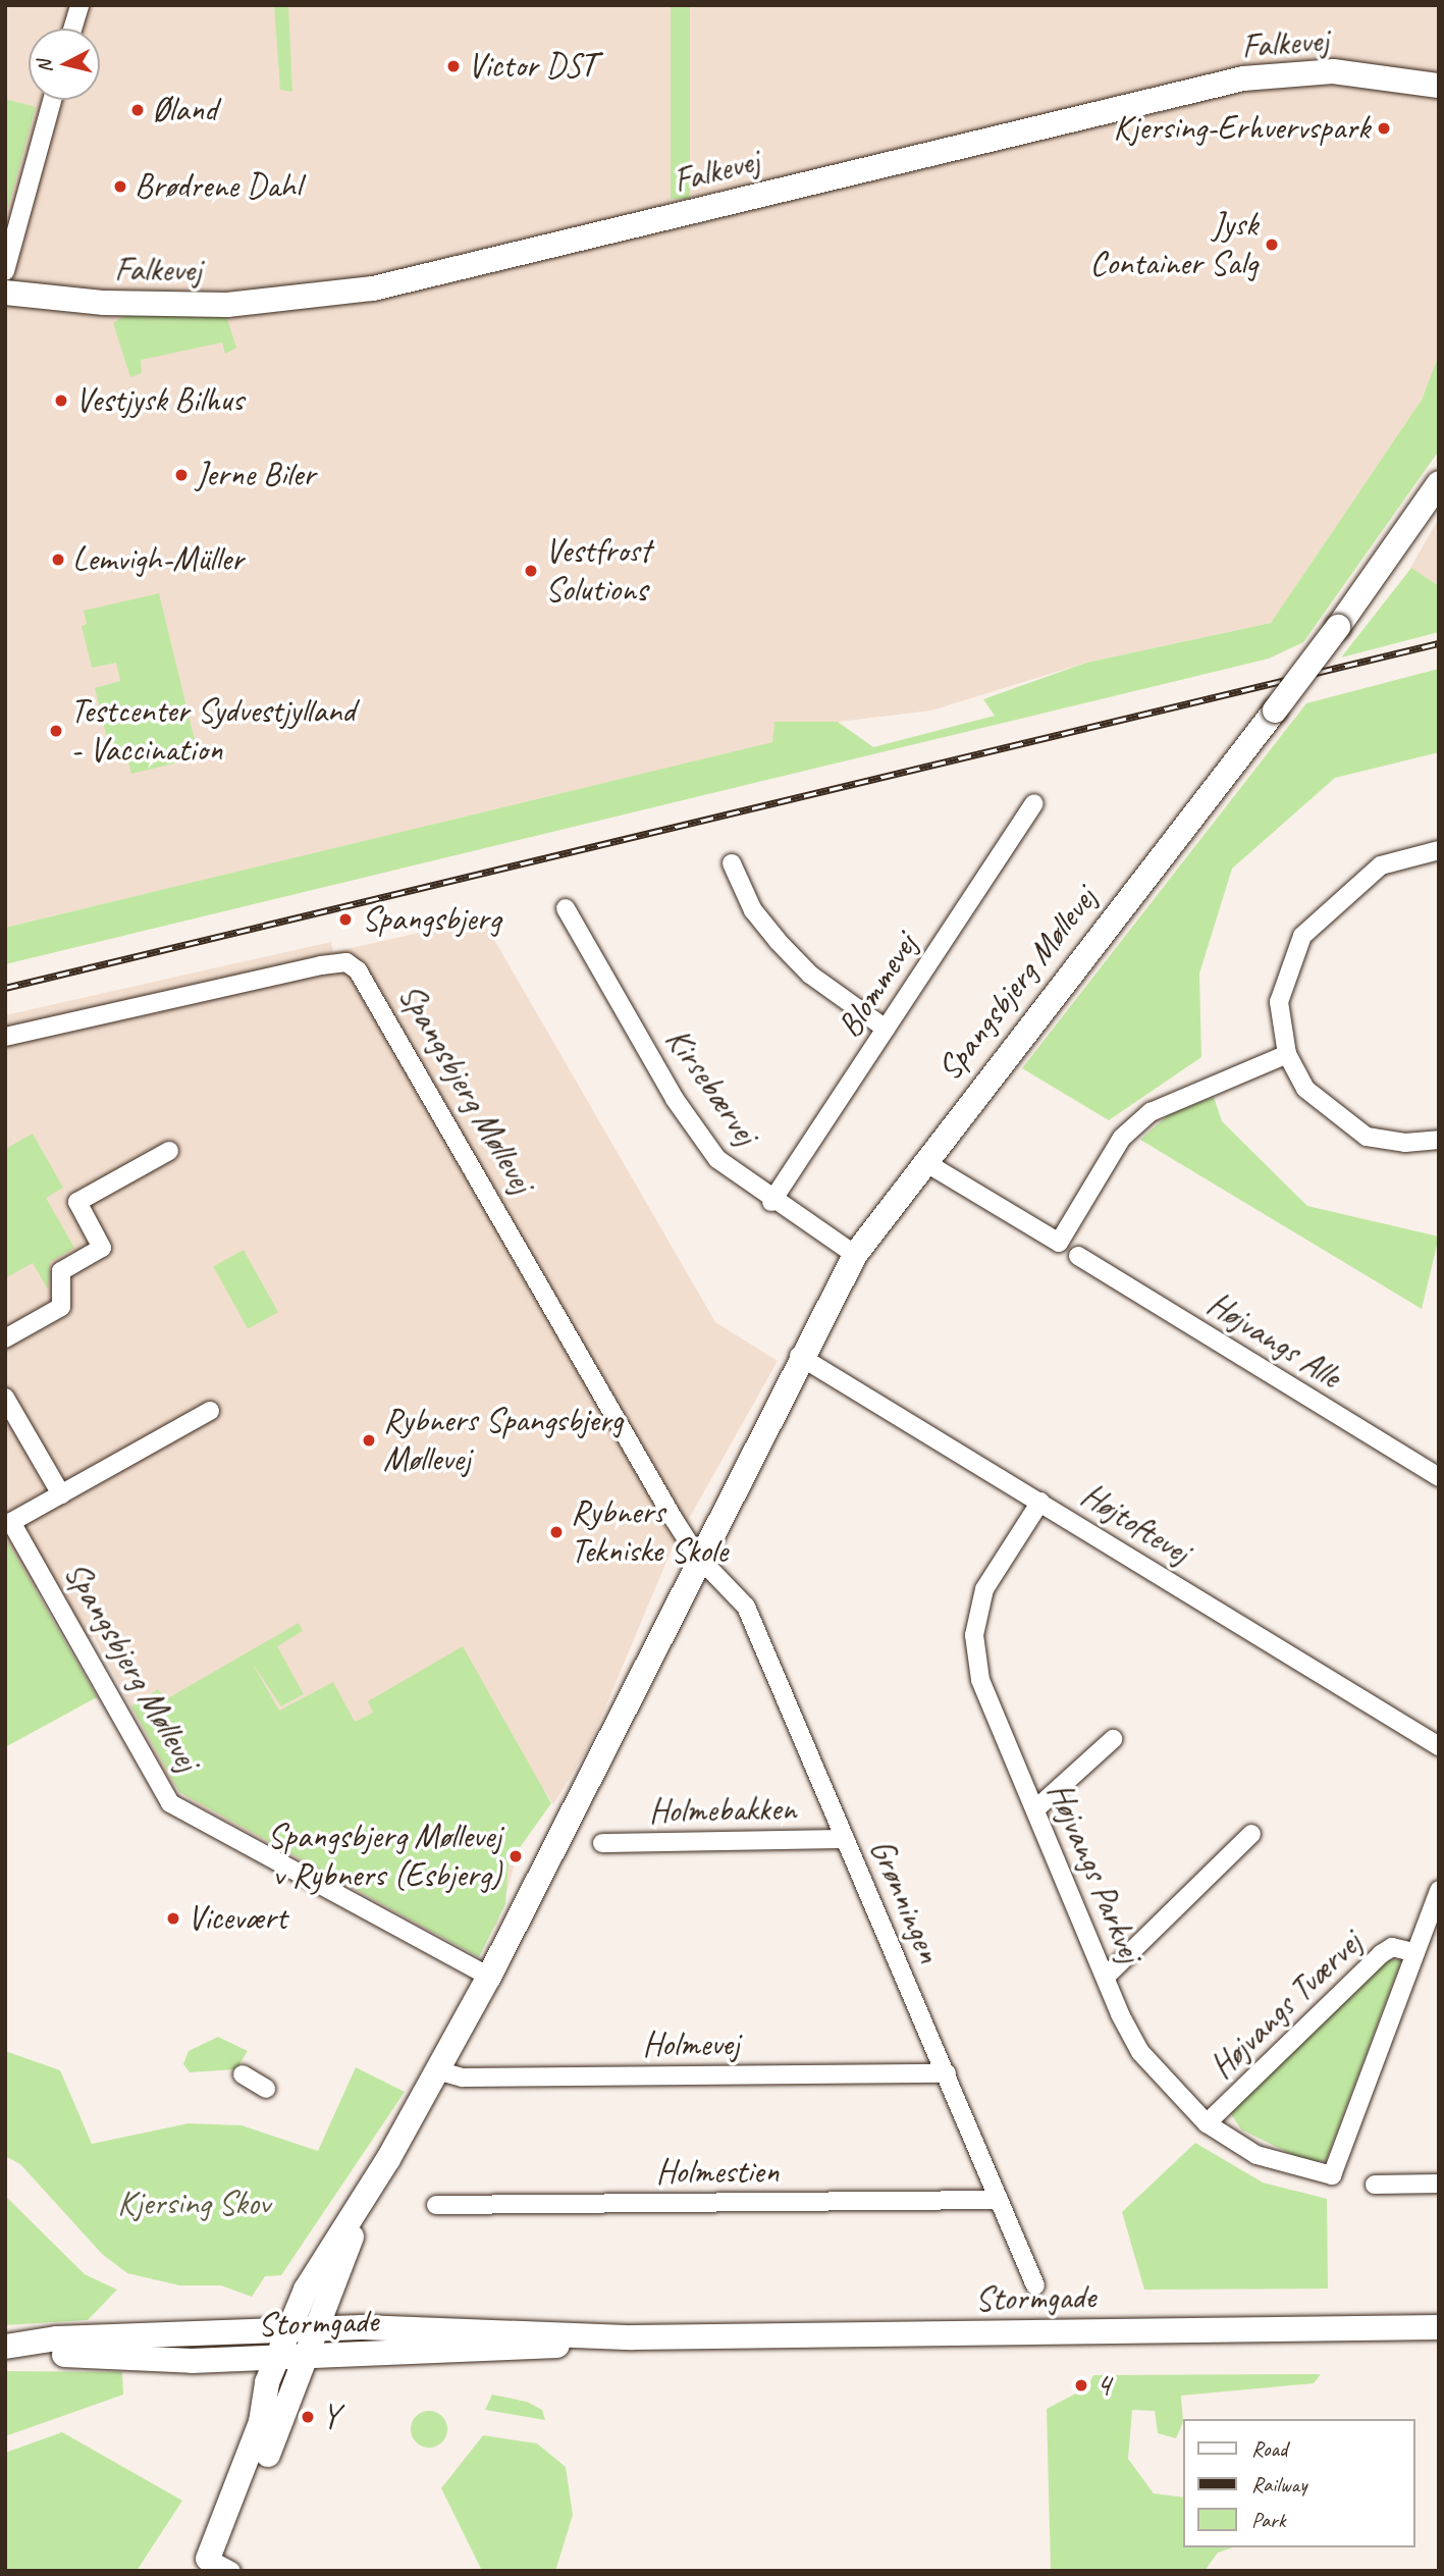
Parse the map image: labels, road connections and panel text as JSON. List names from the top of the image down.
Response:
{
  "streets": {
    "street": [
      "Falkevej",
      "Spangsbjerg Møllevej",
      "Blommevej",
      "Kirsebærvej",
      "Højvangs Alle",
      "Højtoftevej",
      "Holmebakken",
      "Højvangs Parkvej",
      "Grønningen",
      "Højvangs Tværvej",
      "Holmevej",
      "Holmestien",
      "Stormgade"
    ]
  },
  "crossings": [
    ["Spangsbjerg Møllevej", "Kirsebærvej"],
    ["Spangsbjerg Møllevej", "Højtoftevej"],
    ["Spangsbjerg Møllevej", "Grønningen"],
    ["Spangsbjerg Møllevej", "Holmevej"],
    ["Spangsbjerg Møllevej", "Stormgade"],
    ["Blommevej", "Kirsebærvej"],
    ["Højtoftevej", "Højvangs Parkvej"],
    ["Holmebakken", "Grønningen"],
    ["Højvangs Parkvej", "Højvangs Tværvej"],
    ["Grønningen", "Holmevej"],
    ["Grønningen", "Holmestien"]
  ],
  "parks": ["Kjersing Skov"],
  "places": [
    "Victor DST",
    "Øland",
    "Kjersing-Erhvervspark",
    "Brødrene Dahl",
    "Jysk Container Salg",
    "Vestjysk Bilhus",
    "Jerne Biler",
    "Lemvigh-Müller",
    "Vestfrost Solutions",
    "Testcenter Sydvestjylland - Vaccination",
    "Spangsbjerg",
    "Rybners Spangsbjerg Møllevej",
    "Rybners Tekniske Skole",
    "Spangsbjerg Møllevej v Rybners (Esbjerg)",
    "Vicevært",
    "4",
    "Y"
  ],
  "legend": ["Road", "Railway", "Park"],
  "north": "left"
}
